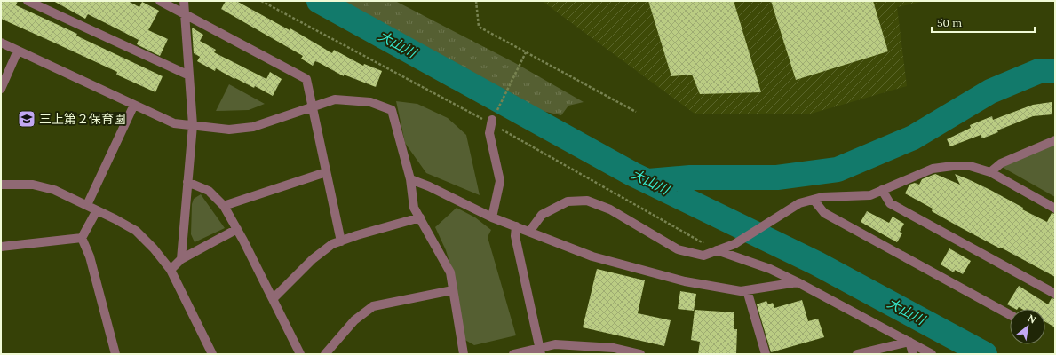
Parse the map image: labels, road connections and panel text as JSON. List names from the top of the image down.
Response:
{
  "water": ["大山川"],
  "places": {
    "school or university": ["三上第２保育園"]
  },
  "scale_bar": "50 m",
  "north": "top right"
}
